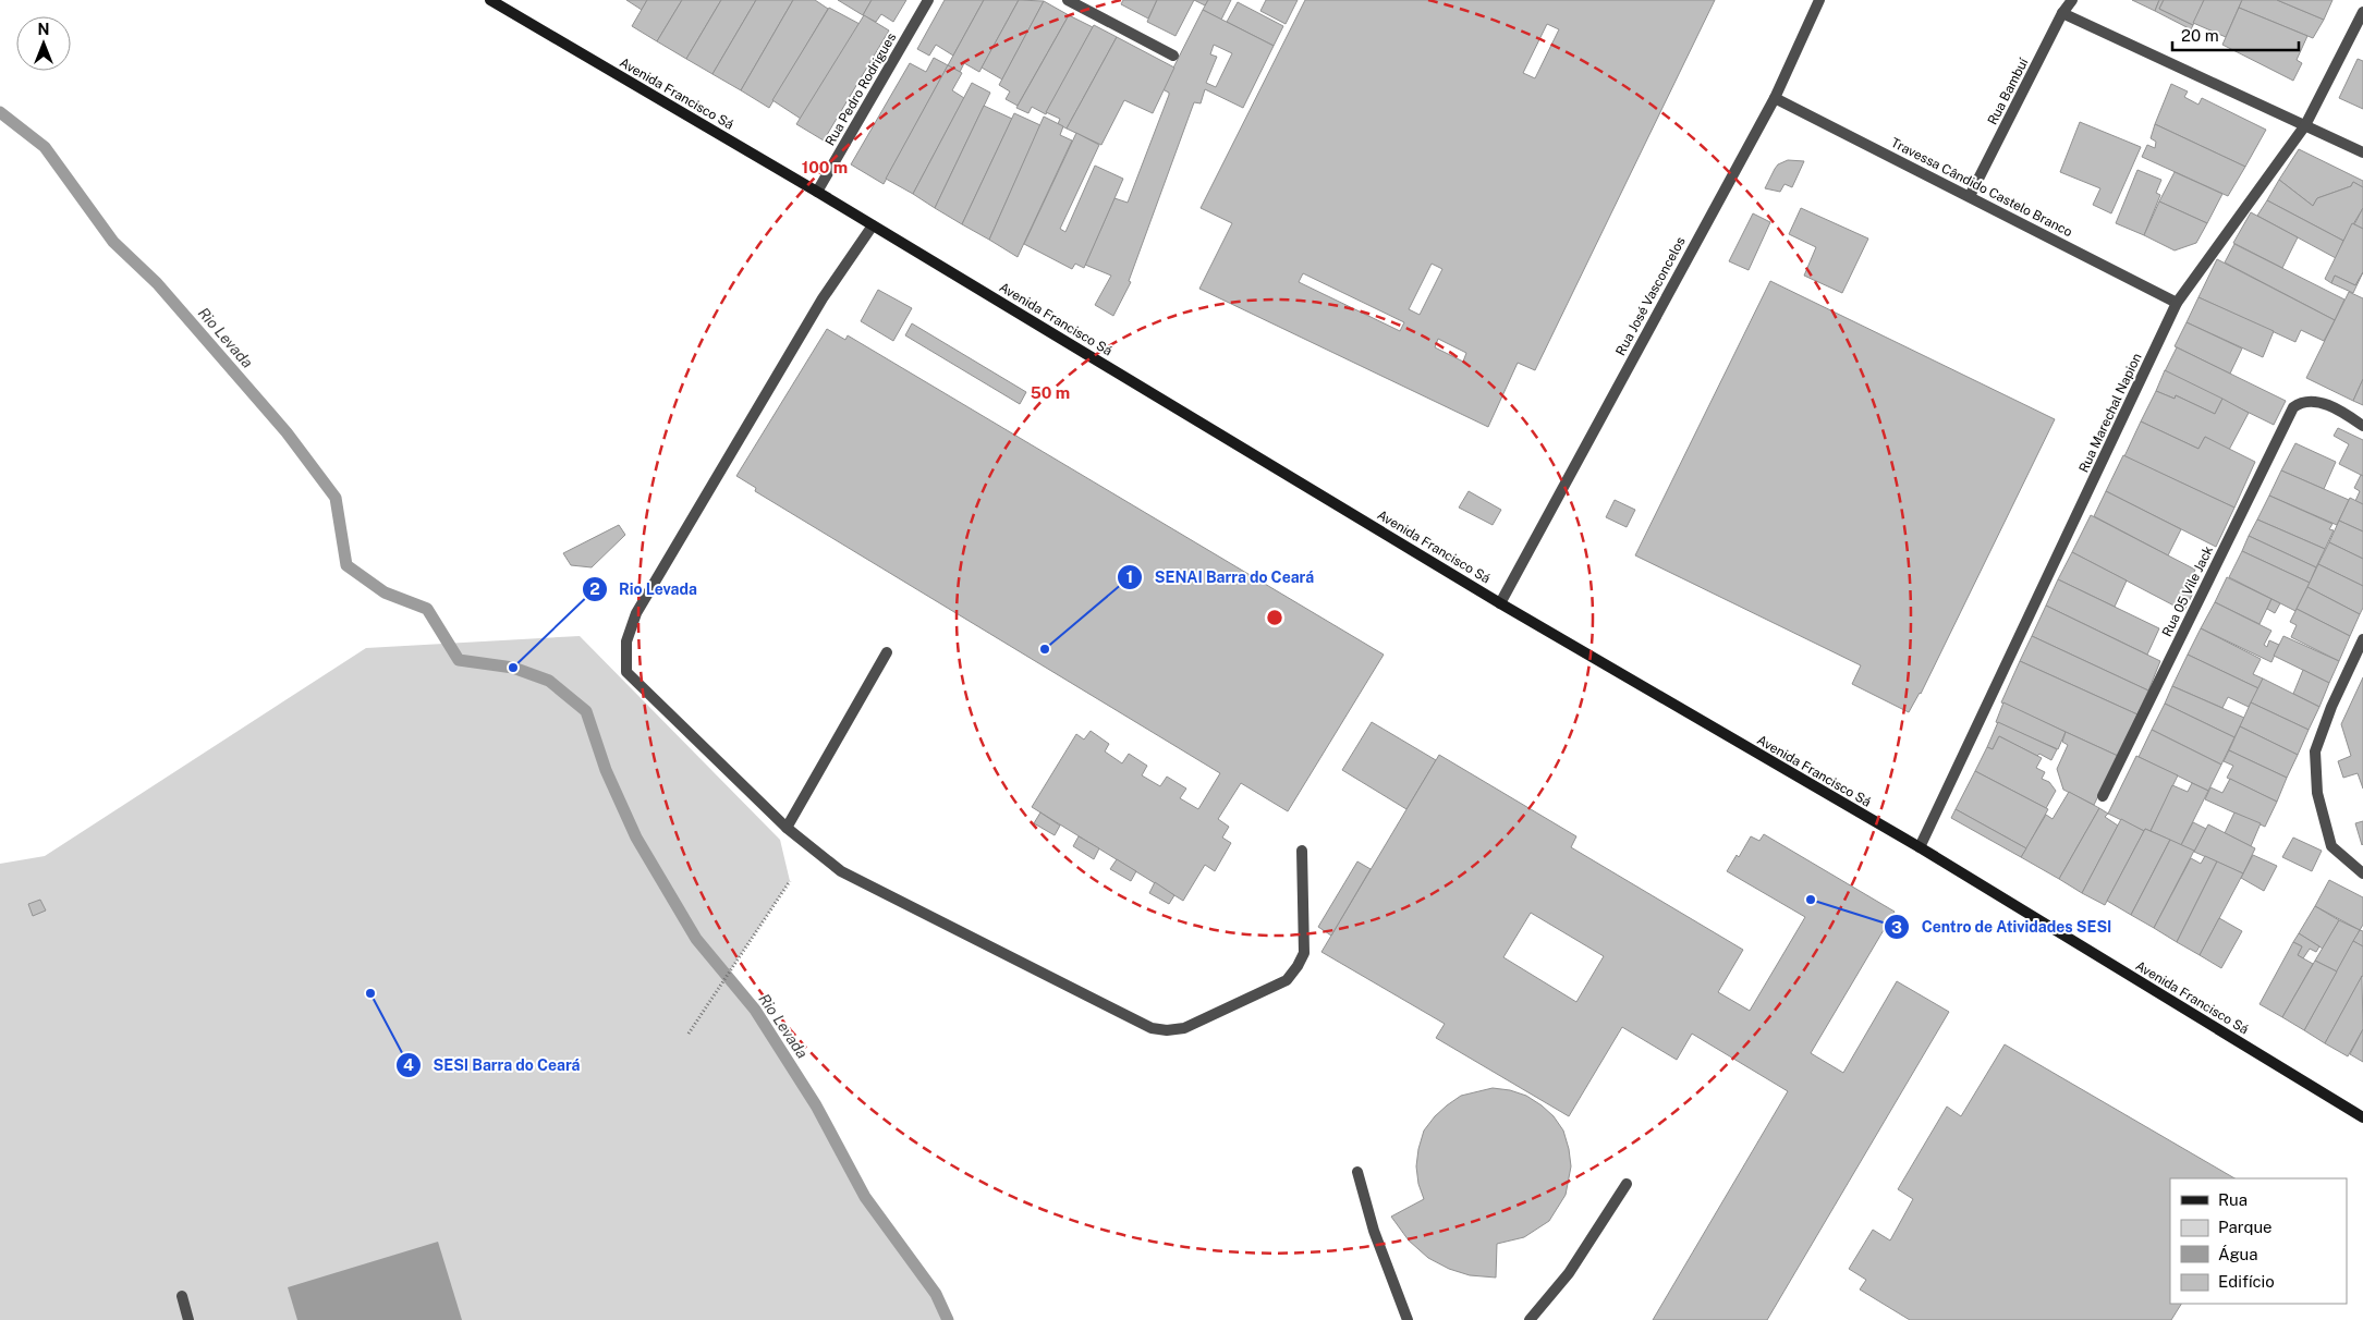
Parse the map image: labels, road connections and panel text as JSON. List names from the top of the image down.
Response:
{
  "streets": {
    "main road": ["Avenida Francisco Sá"],
    "street": [
      "Rua Pedro Rodrigues",
      "Rua Bambuí",
      "Travessa Cândido Castelo Branco",
      "Rua José Vasconcelos",
      "Rua Marechal Napion",
      "Rua 05 Vile Jack"
    ]
  },
  "crossings": [
    ["Rua Pedro Rodrigues", "Avenida Francisco Sá"],
    ["Rua Bambuí", "Travessa Cândido Castelo Branco"],
    ["Avenida Francisco Sá", "Rua José Vasconcelos"],
    ["Avenida Francisco Sá", "Rua Marechal Napion"],
    ["Travessa Cândido Castelo Branco", "Rua José Vasconcelos"],
    ["Travessa Cândido Castelo Branco", "Rua Marechal Napion"]
  ],
  "water": ["Rio Levada"],
  "places": [
    "SENAI Barra do Ceará",
    "Rio Levada",
    "Centro de Atividades SESI",
    "SESI Barra do Ceará"
  ],
  "legend": [
    "Rua",
    "Parque",
    "Água",
    "Edifício"
  ],
  "scale_bar": "20 m",
  "north": "top",
  "rings": ["100 m", "50 m"]
}
